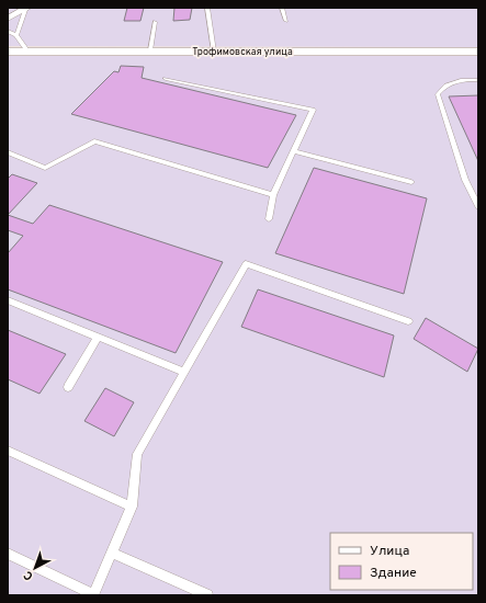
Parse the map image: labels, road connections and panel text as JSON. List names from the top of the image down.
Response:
{
  "streets": {
    "street": ["Трофимовская улица"]
  },
  "legend": ["Улица", "Здание"],
  "north": "bottom left"
}
